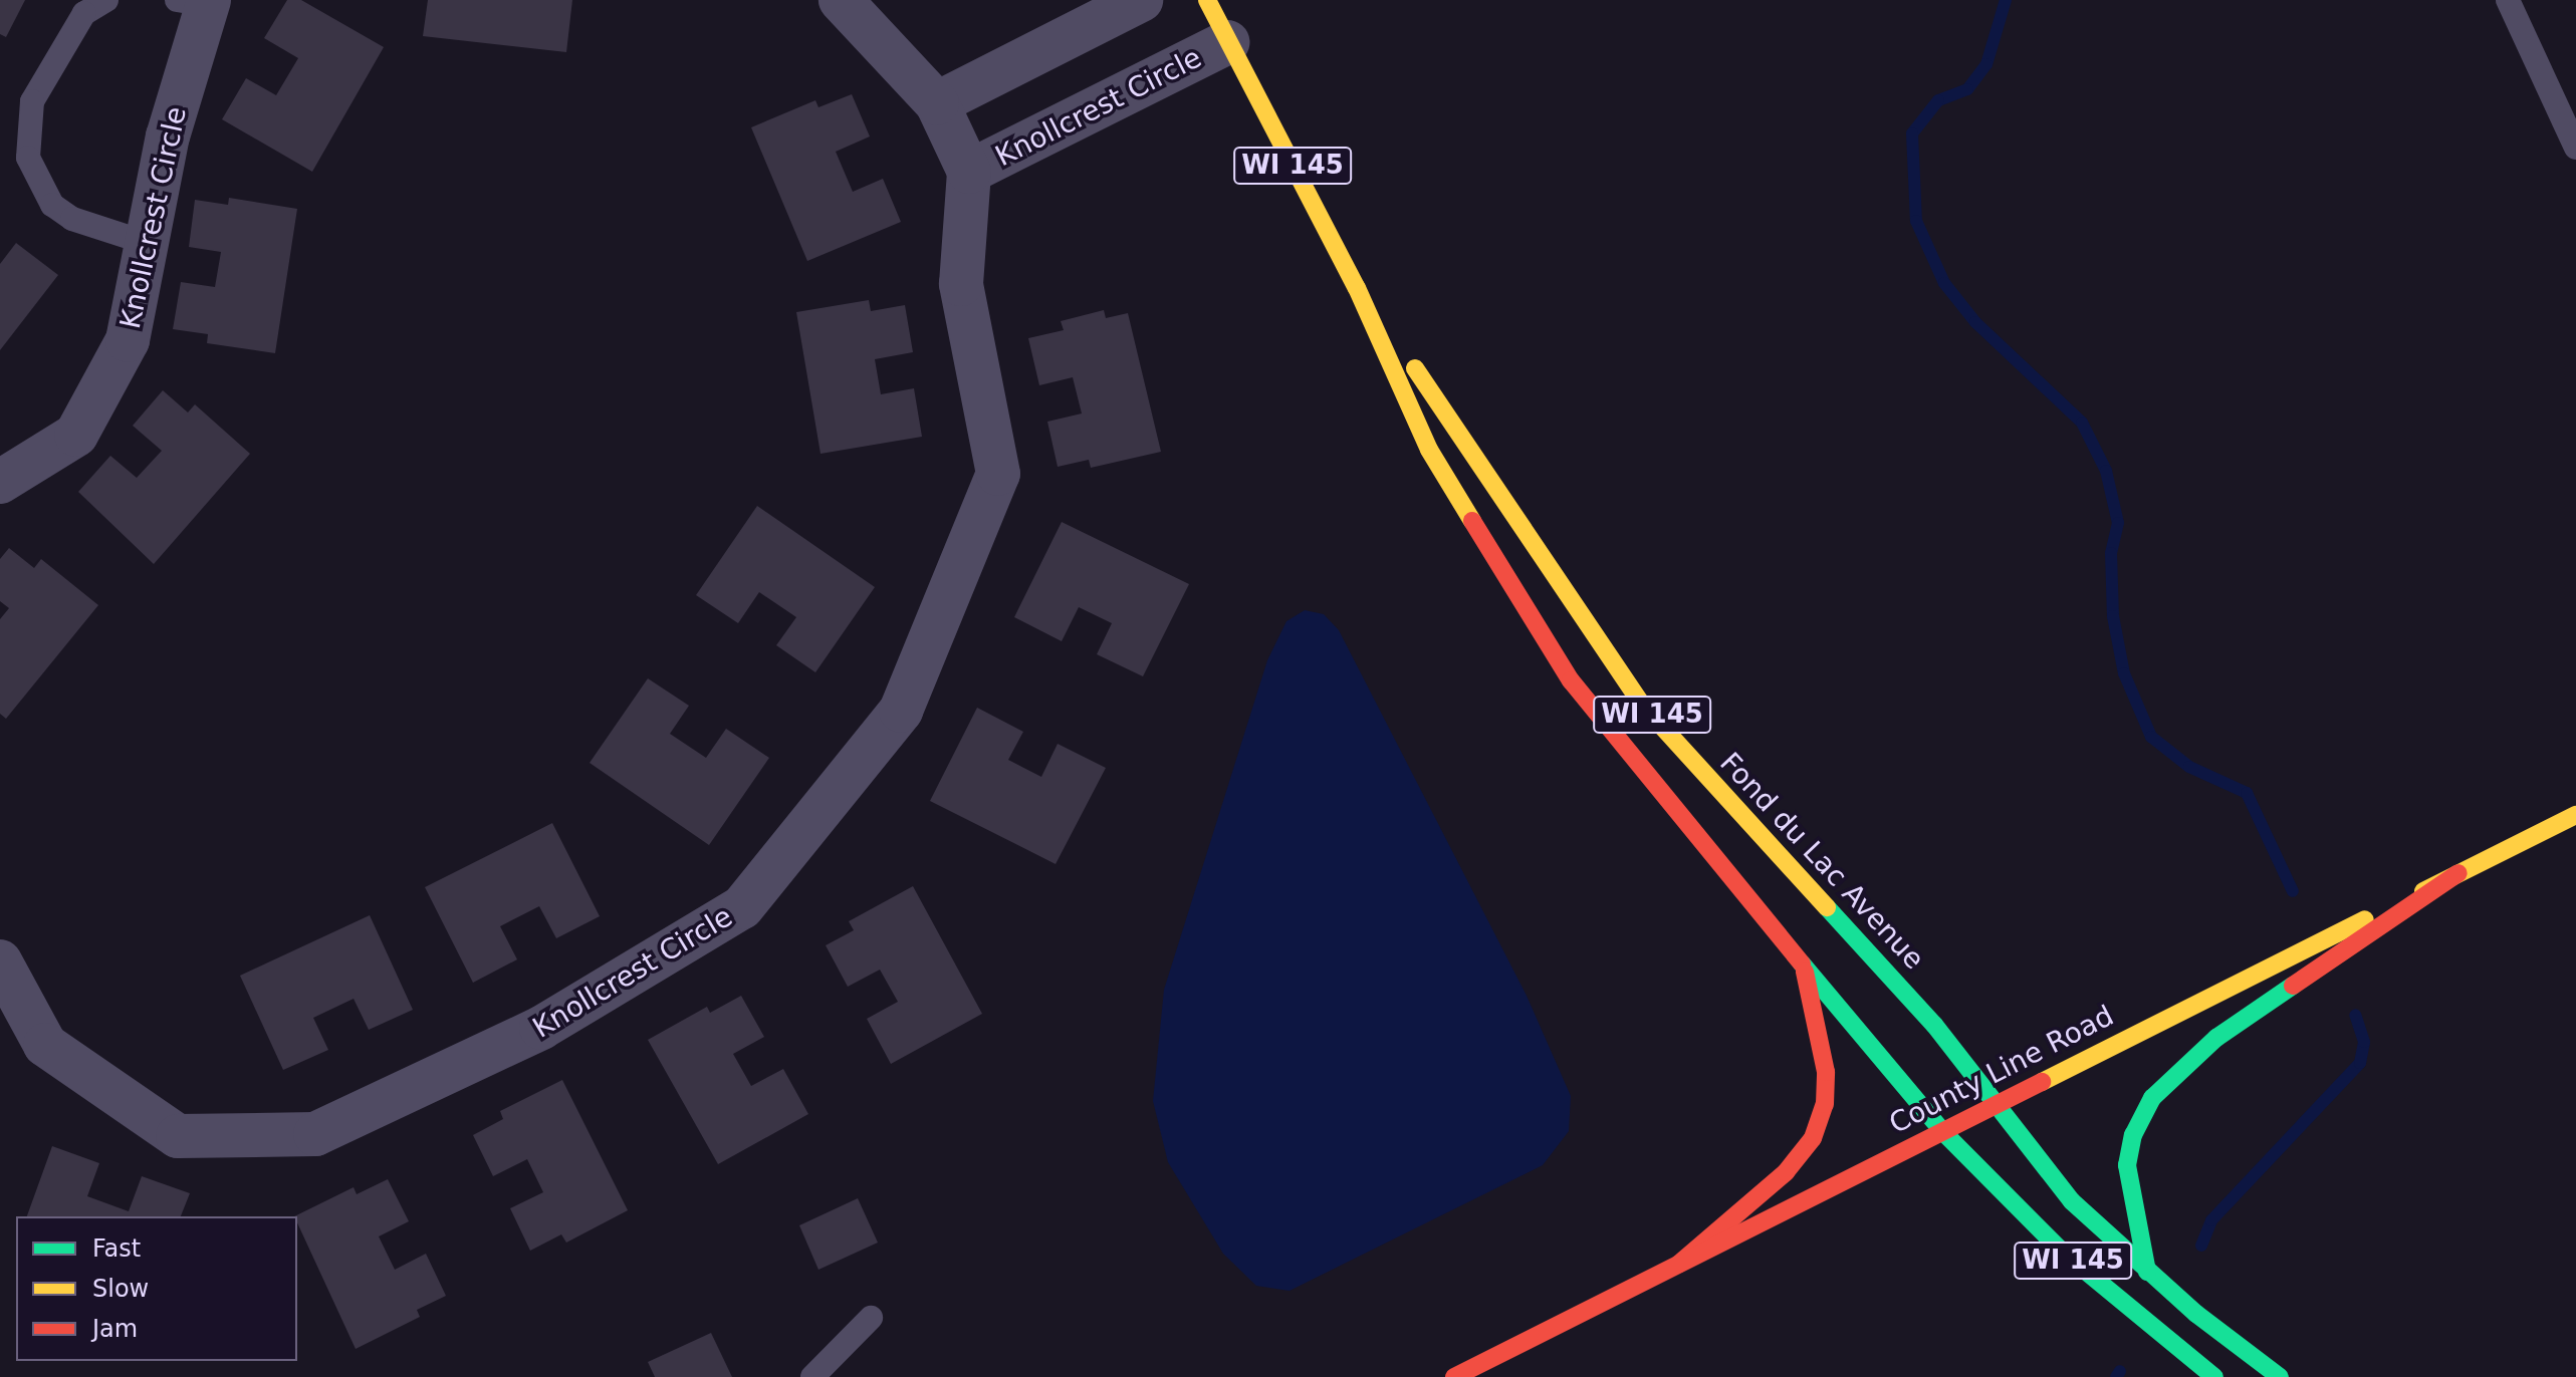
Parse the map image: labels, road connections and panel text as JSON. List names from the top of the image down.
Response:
{
  "streets": {
    "main road": ["WI 145", "Fond du Lac Avenue", "County Line Road"],
    "street": ["Knollcrest Circle"]
  },
  "crossings": [
    ["Knollcrest Circle", "Fond du Lac Avenue"],
    ["Fond du Lac Avenue", "County Line Road"]
  ],
  "legend": ["Fast", "Slow", "Jam"]
}
